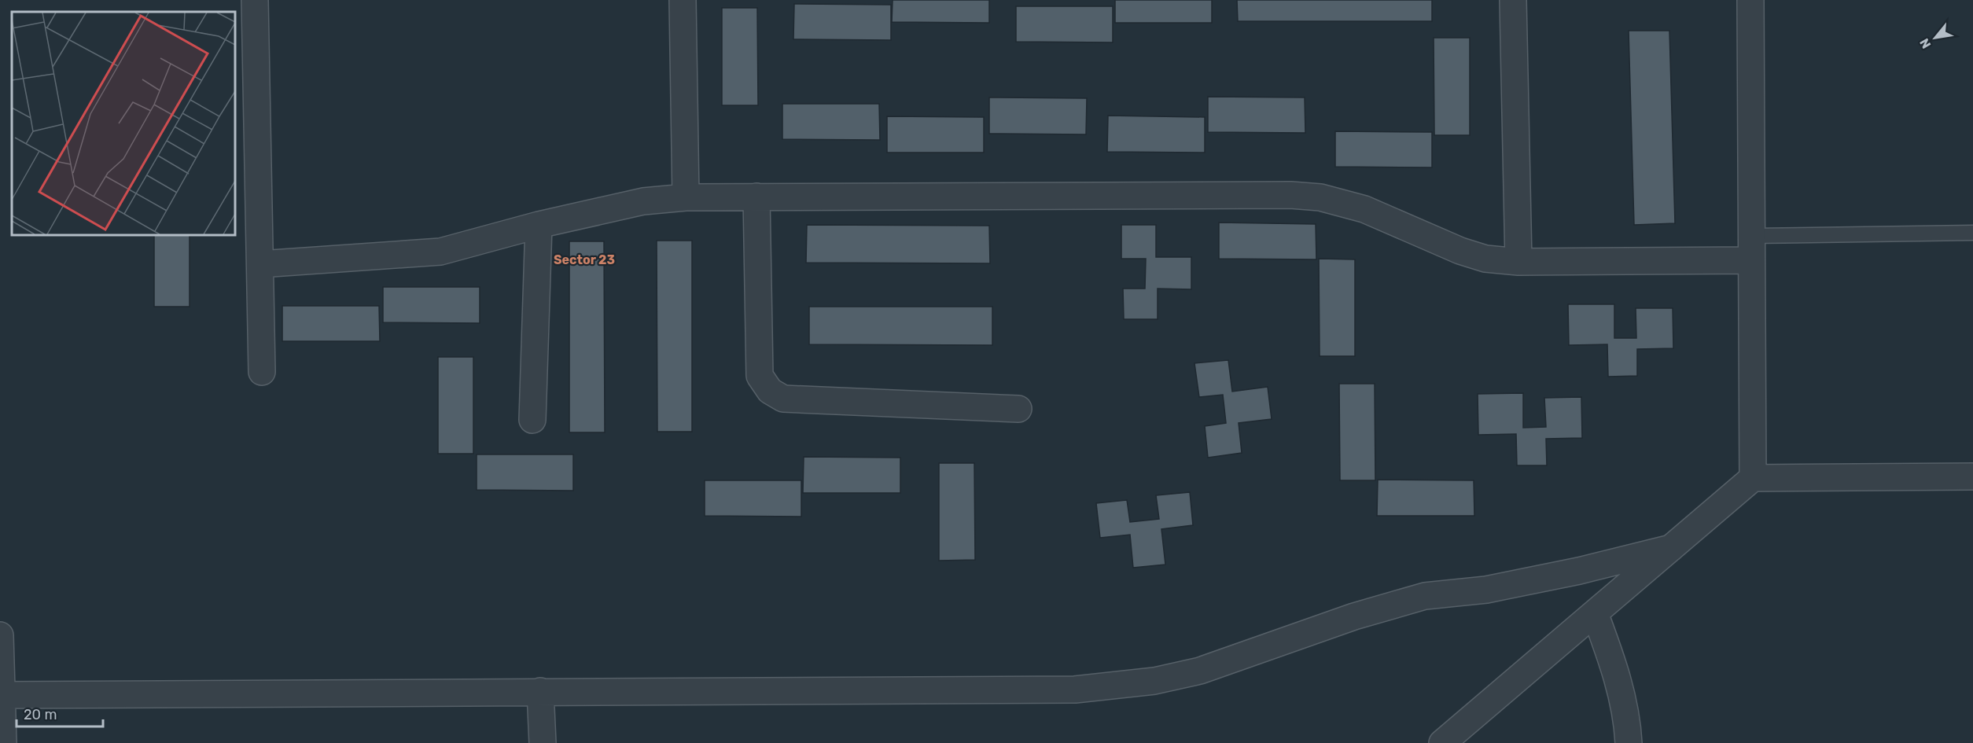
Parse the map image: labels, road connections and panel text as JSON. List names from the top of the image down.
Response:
{
  "districts": ["Sector 23"],
  "scale_bar": "20 m",
  "north": "bottom left"
}
